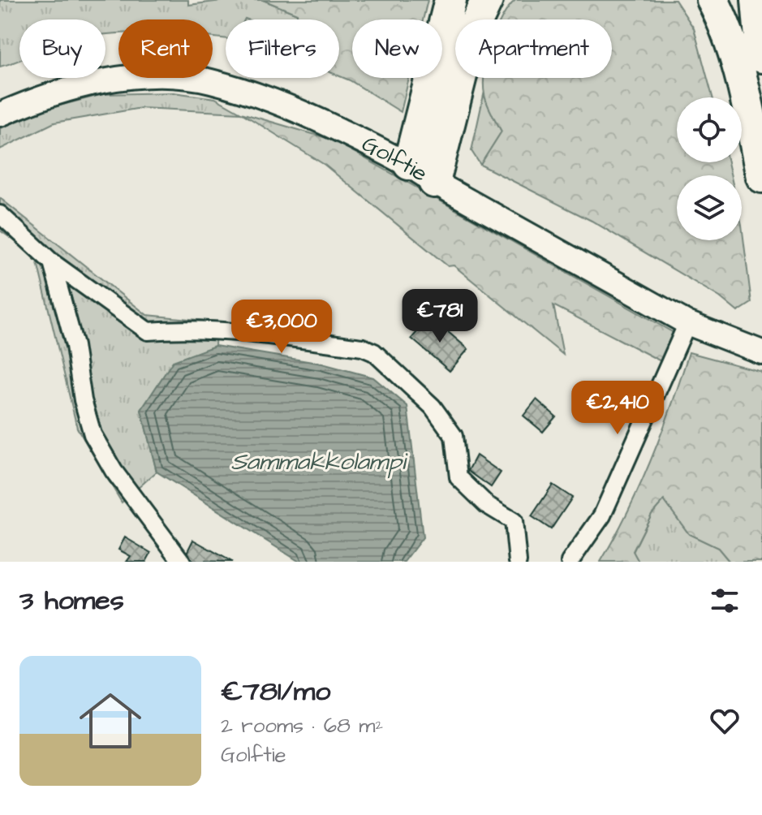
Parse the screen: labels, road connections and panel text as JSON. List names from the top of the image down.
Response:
{
  "streets": {
    "street": ["Golftie"]
  },
  "water": ["Sammakkolampi"],
  "page": {
    "chip": [
      "Buy",
      "Rent",
      "Filters",
      "New",
      "Apartment"
    ],
    "price": ["€781", "€3,000", "€2,410"],
    "heading": "3 homes",
    "list": [
      {
        "name": "€781/mo",
        "note": "2 rooms · 68 m² · Golftie"
      }
    ]
  }
}
